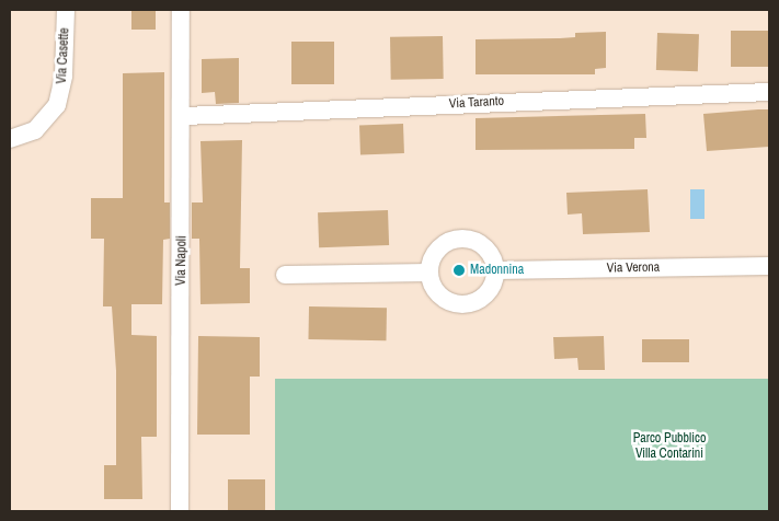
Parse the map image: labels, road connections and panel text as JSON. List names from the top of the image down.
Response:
{
  "streets": {
    "street": [
      "Via Casette",
      "Via Taranto",
      "Via Napoli",
      "Via Verona"
    ]
  },
  "crossings": [
    ["Via Taranto", "Via Napoli"]
  ],
  "parks": ["Parco Pubblico Villa Contarini"],
  "places": ["Madonnina"]
}
